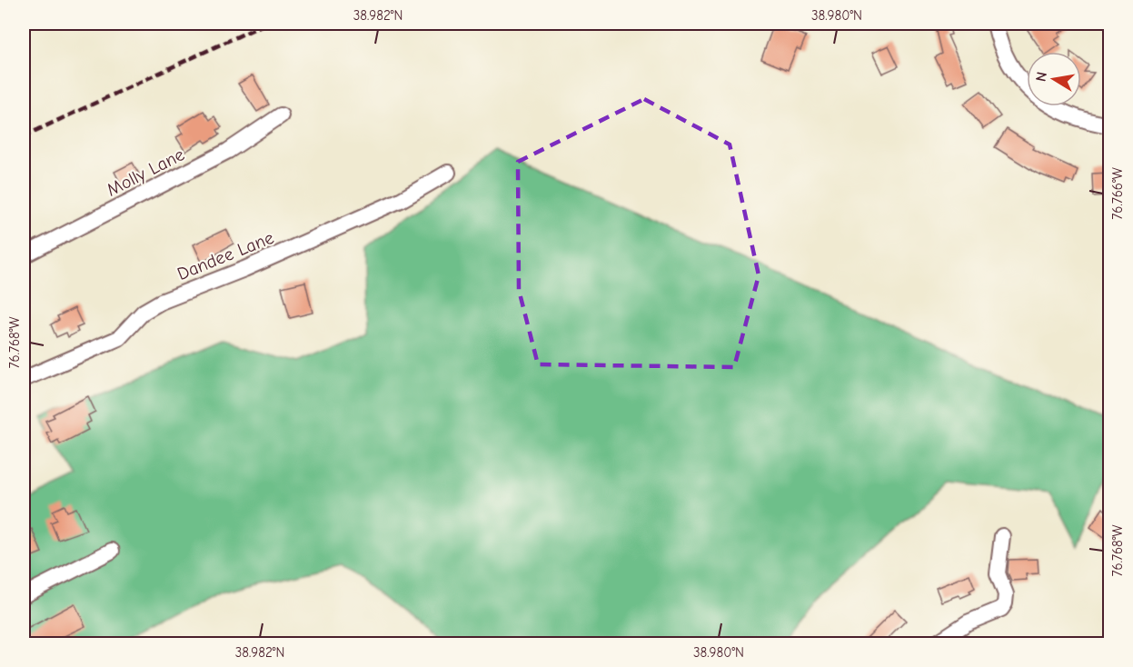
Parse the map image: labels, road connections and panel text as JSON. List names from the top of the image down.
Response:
{
  "streets": {
    "street": ["Molly Lane", "Dandee Lane"]
  },
  "north": "left",
  "coordinates": [
    "38.982°N",
    "38.980°N",
    "76.766°W",
    "76.768°W"
  ]
}
